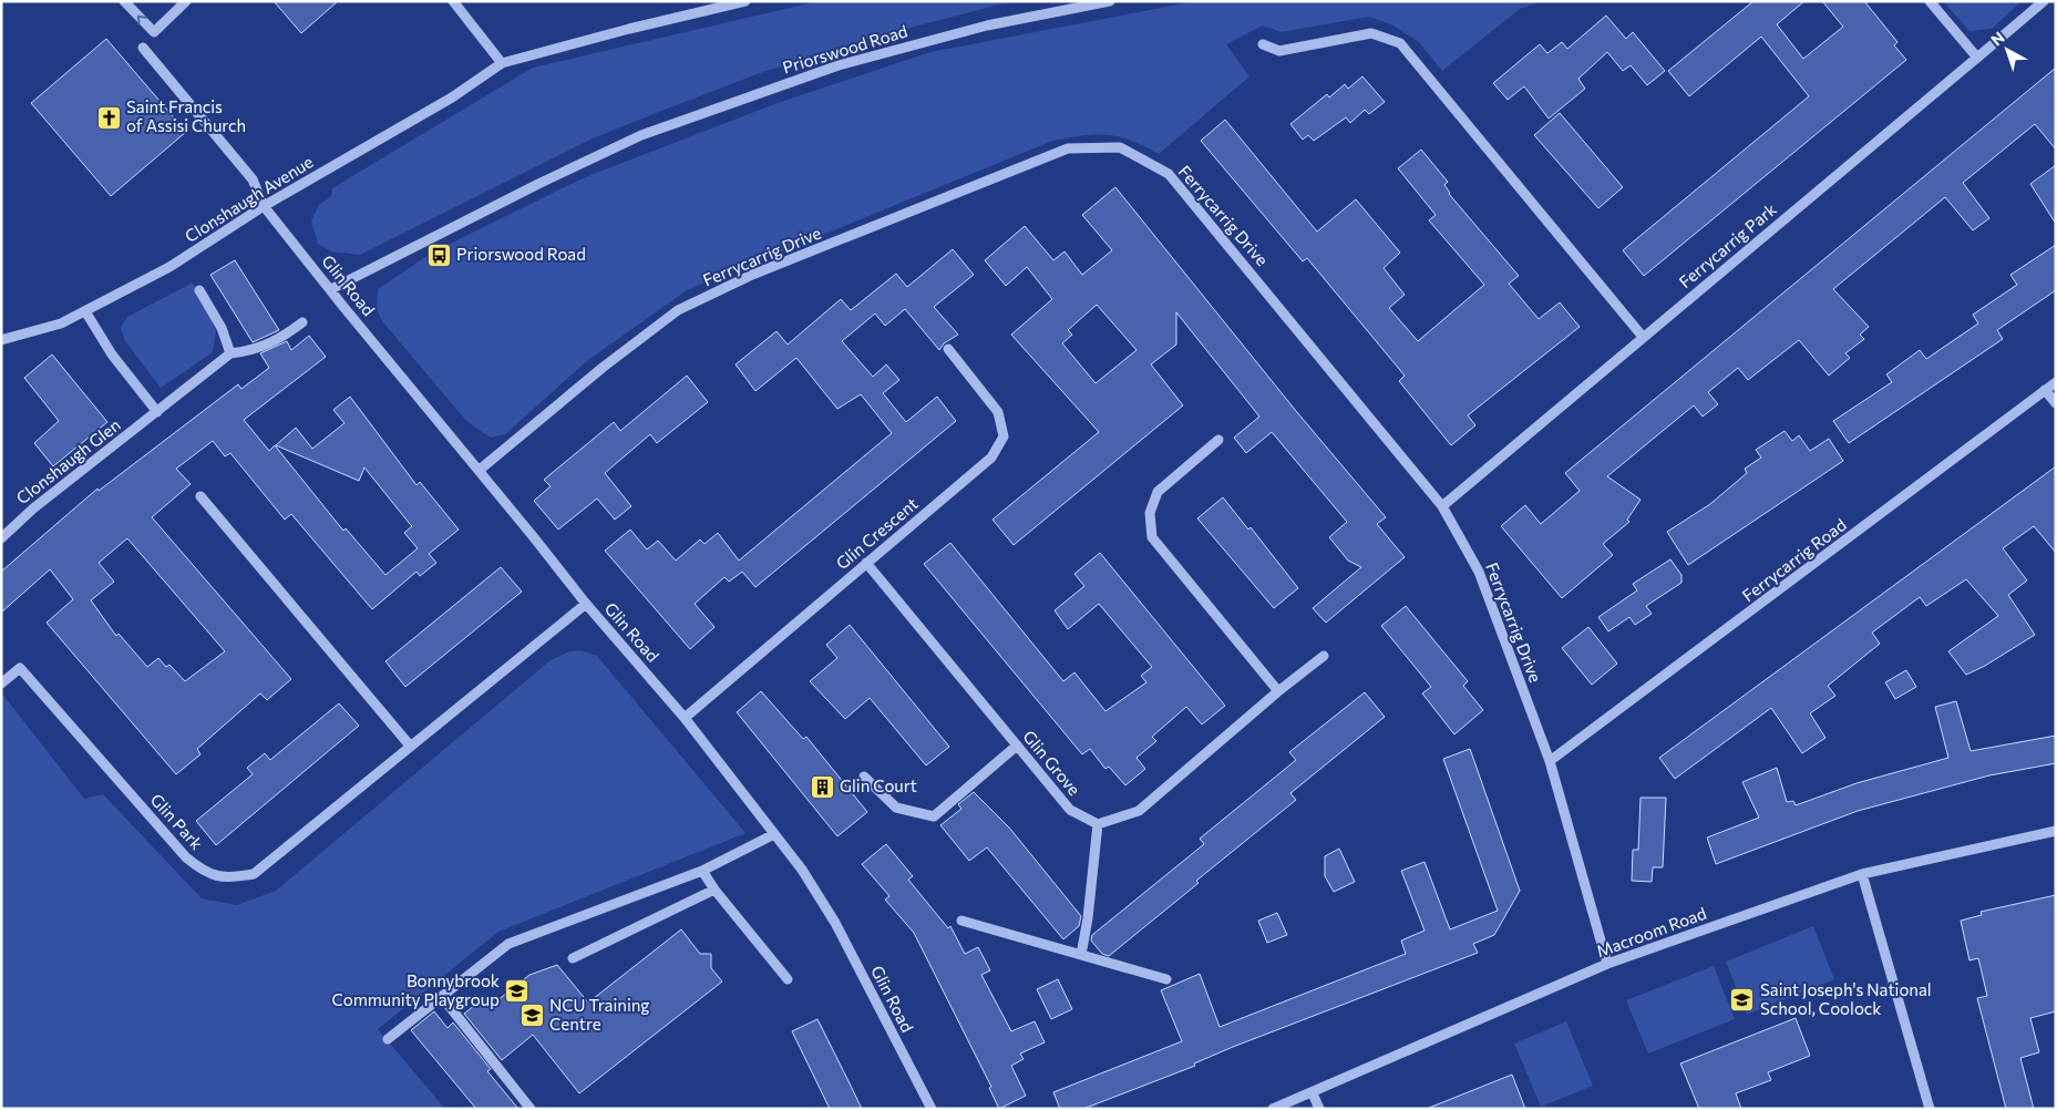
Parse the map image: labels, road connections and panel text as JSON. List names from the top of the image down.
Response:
{
  "streets": {
    "street": [
      "Priorswood Road",
      "Clonshaugh Avenue",
      "Ferrycarrig Drive",
      "Ferrycarrig Park",
      "Glin Road",
      "Clonshaugh Glen",
      "Glin Crescent",
      "Ferrycarrig Road",
      "Glin Grove",
      "Glin Park",
      "Macroom Road"
    ]
  },
  "crossings": [
    ["Priorswood Road", "Glin Road"],
    ["Clonshaugh Avenue", "Glin Road"],
    ["Ferrycarrig Drive", "Ferrycarrig Park"],
    ["Ferrycarrig Drive", "Glin Road"],
    ["Ferrycarrig Drive", "Ferrycarrig Road"],
    ["Ferrycarrig Drive", "Macroom Road"],
    ["Glin Road", "Glin Crescent"],
    ["Glin Road", "Glin Park"],
    ["Glin Crescent", "Glin Grove"]
  ],
  "places": {
    "church": ["Saint Francis of Assisi Church"],
    "bus stop": ["Priorswood Road"],
    "building": ["Glin Court"],
    "school or university": ["Bonnybrook Community Playgroup", "Saint Joseph's National School, Coolock", "NCU Training Centre"]
  },
  "north": "top left"
}
